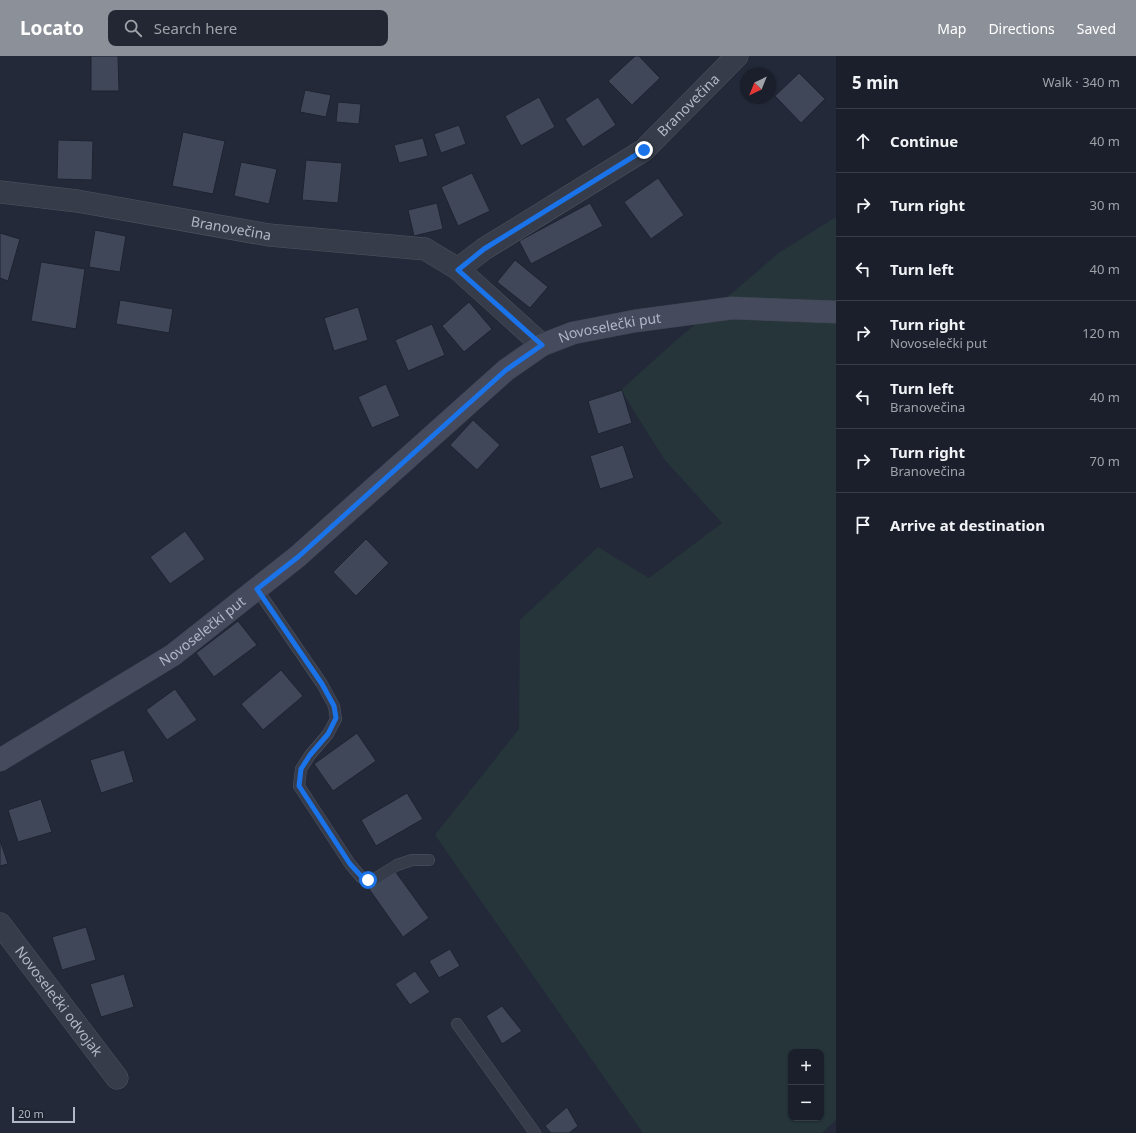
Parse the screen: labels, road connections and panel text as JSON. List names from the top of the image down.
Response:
{
  "streets": {
    "street": ["Branovečina", "Novoselečki put", "Novoselečki odvojak"]
  },
  "crossings": [
    ["Branovečina", "Novoselečki put"]
  ],
  "scale_bar": "20 m",
  "north": "bottom left",
  "page": {
    "header": "Locato",
    "search": "Search here",
    "nav": ["Map", "Directions", "Saved"],
    "heading": ["5 min", "Walk · 340 m"],
    "list": [
      ["Continue", "40 m"],
      ["Turn right", "30 m"],
      ["Turn left", "40 m"],
      ["Turn right", "Novoselečki put", "120 m"],
      ["Turn left", "Branovečina", "40 m"],
      ["Turn right", "Branovečina", "70 m"],
      "Arrive at destination"
    ],
    "map_buttons": ["+", "−"],
    "scale": "20 m"
  }
}
